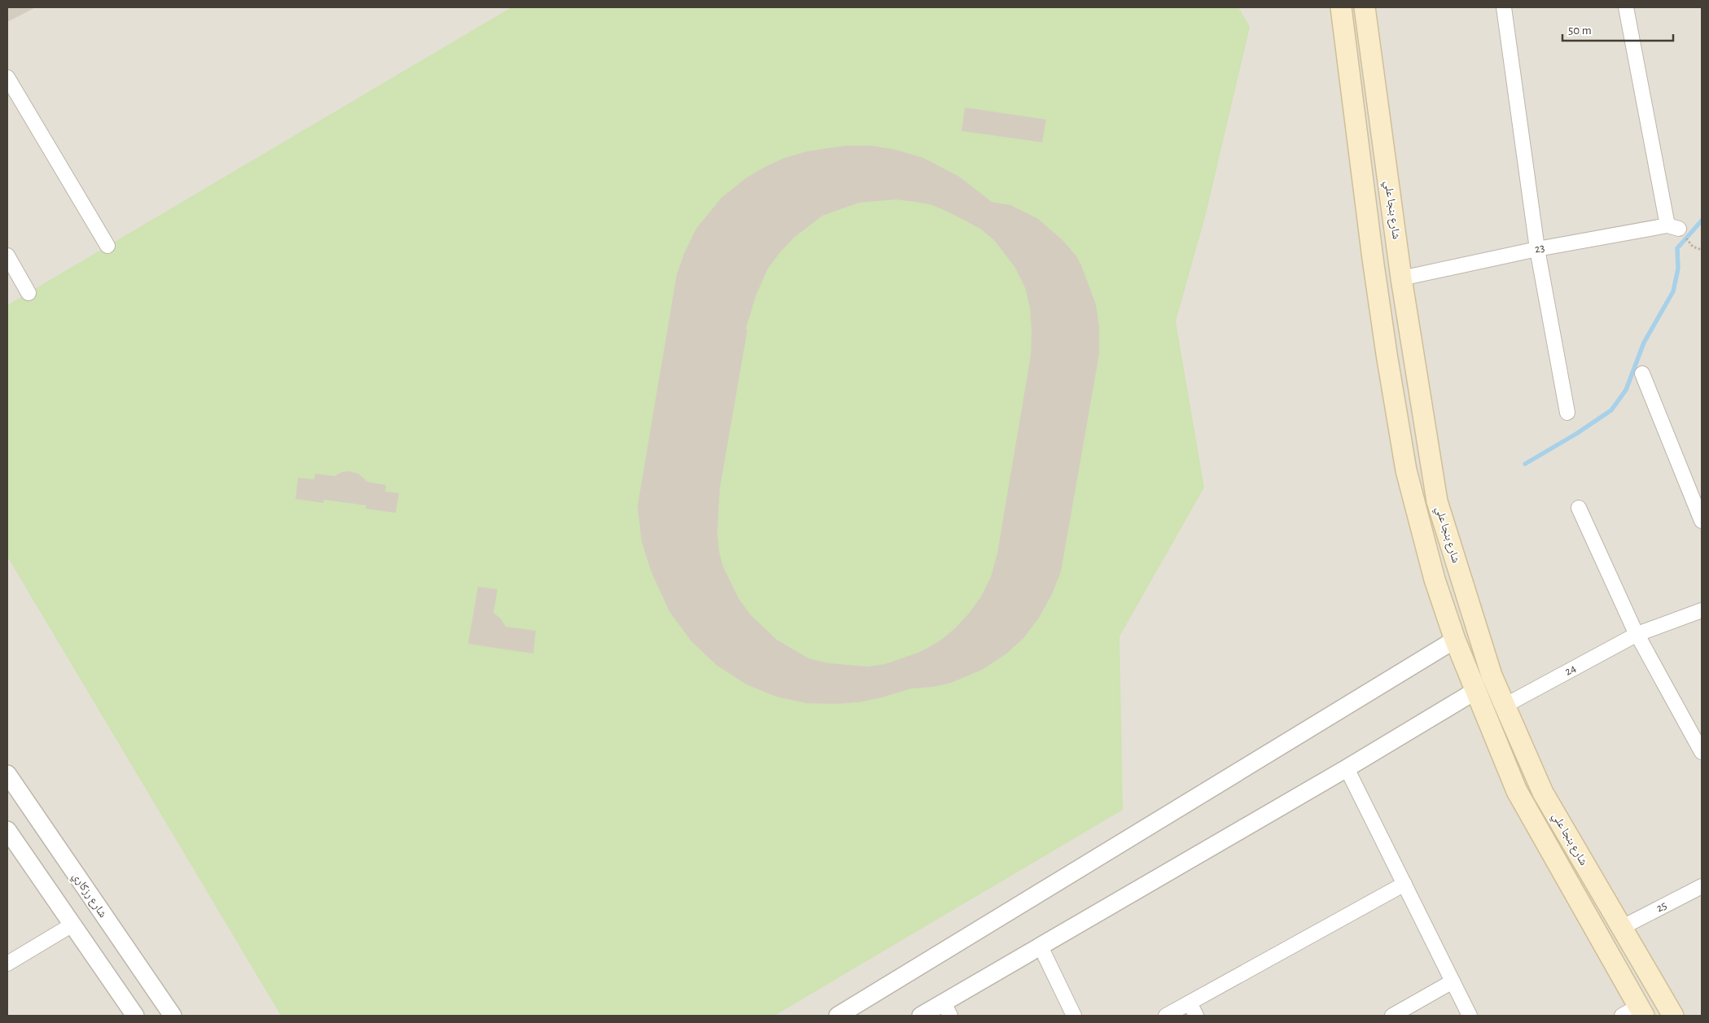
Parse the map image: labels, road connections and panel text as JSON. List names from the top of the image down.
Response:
{
  "streets": {
    "main road": ["شارع بنجا علي"],
    "street": [
      "23",
      "24",
      "شارع رزكاري",
      "25"
    ]
  },
  "crossings": [
    ["شارع بنجا علي", "23"],
    ["شارع بنجا علي", "24"],
    ["شارع بنجا علي", "25"]
  ],
  "scale_bar": "50 m"
}
